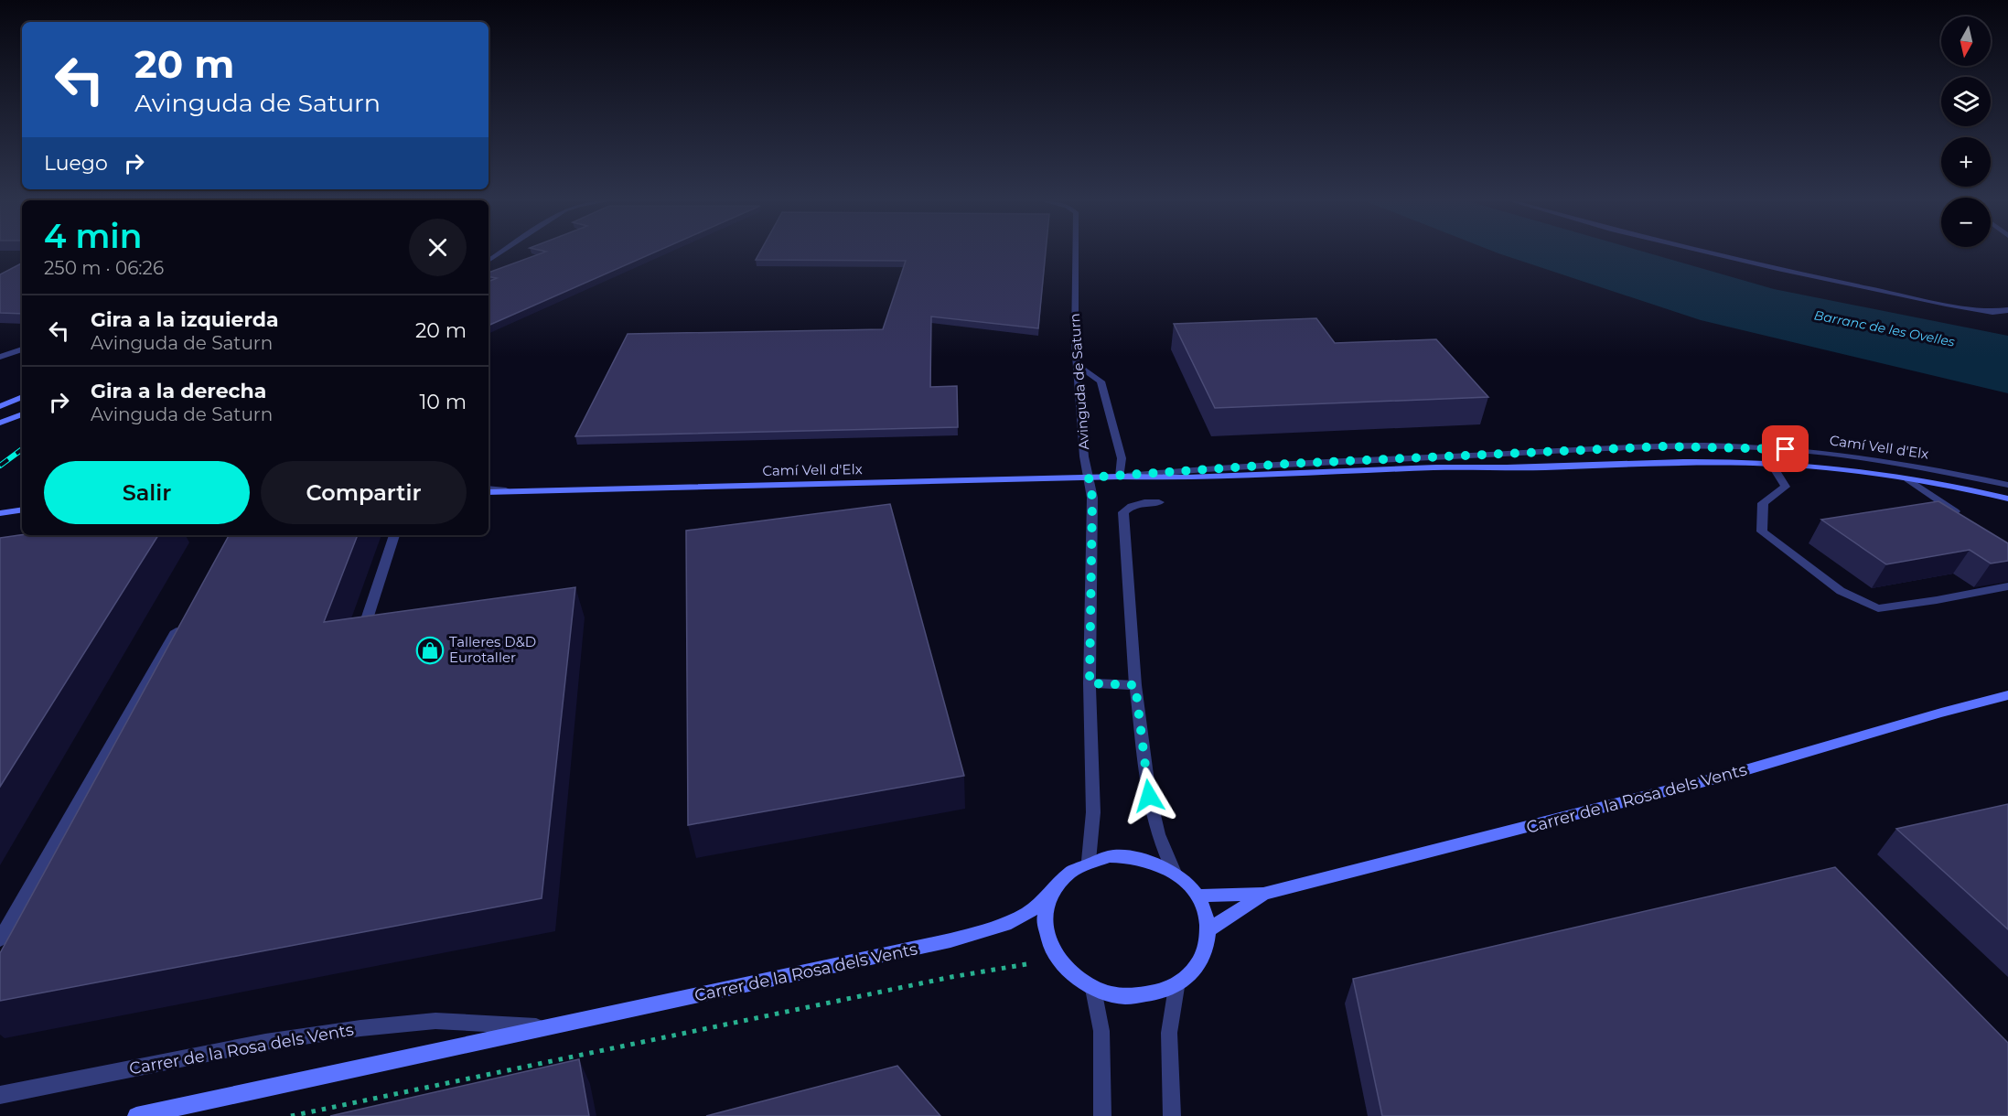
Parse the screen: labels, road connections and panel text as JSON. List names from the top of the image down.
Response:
{
  "streets": {
    "main road": ["Camí Vell d'Elx", "Carrer de la Rosa dels Vents"],
    "street": ["Avinguda de Saturn"]
  },
  "crossings": [
    ["Avinguda de Saturn", "Camí Vell d'Elx"],
    ["Avinguda de Saturn", "Carrer de la Rosa dels Vents"]
  ],
  "water": ["Barranc de les Ovelles"],
  "places": {
    "shop": ["Talleres D&D Eurotaller"]
  },
  "north": "bottom",
  "page": {
    "map_buttons": ["+", "−"],
    "turn": ["20 m", "Avinguda de Saturn"],
    "then": "Luego",
    "heading": ["4 min", "250 m · 06:26"],
    "list": [
      {
        "name": "Gira a la izquierda",
        "note": "Avinguda de Saturn",
        "value": "20 m"
      },
      {
        "name": "Gira a la derecha",
        "note": "Avinguda de Saturn",
        "value": "10 m"
      }
    ],
    "buttons": ["Salir", "Compartir"]
  }
}
